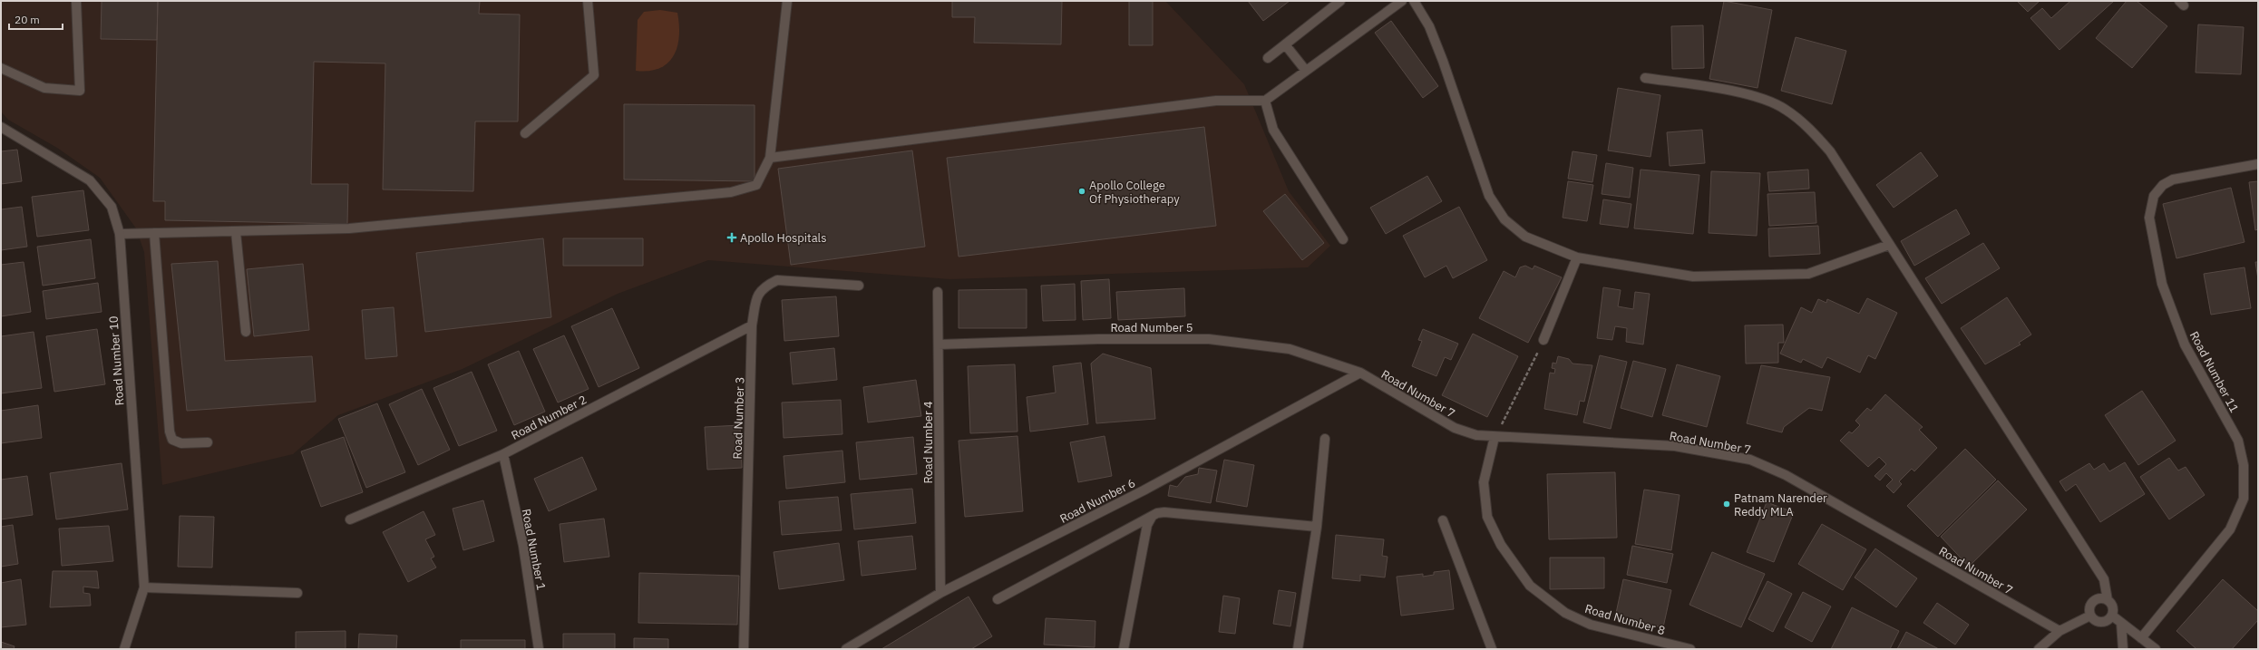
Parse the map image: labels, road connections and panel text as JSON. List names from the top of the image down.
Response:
{
  "streets": {
    "street": [
      "Road Number 5",
      "Road Number 10",
      "Road Number 11",
      "Road Number 7",
      "Road Number 2",
      "Road Number 3",
      "Road Number 4",
      "Road Number 6",
      "Road Number 1",
      "Road Number 8"
    ]
  },
  "crossings": [
    ["Road Number 5", "Road Number 7"],
    ["Road Number 5", "Road Number 4"],
    ["Road Number 5", "Road Number 6"],
    ["Road Number 7", "Road Number 6"],
    ["Road Number 7", "Road Number 8"],
    ["Road Number 2", "Road Number 3"],
    ["Road Number 2", "Road Number 1"],
    ["Road Number 4", "Road Number 6"]
  ],
  "places": {
    "other": ["Apollo College Of Physiotherapy", "Patnam Narender Reddy MLA"],
    "health": ["Apollo Hospitals"]
  },
  "scale_bar": "20 m"
}
